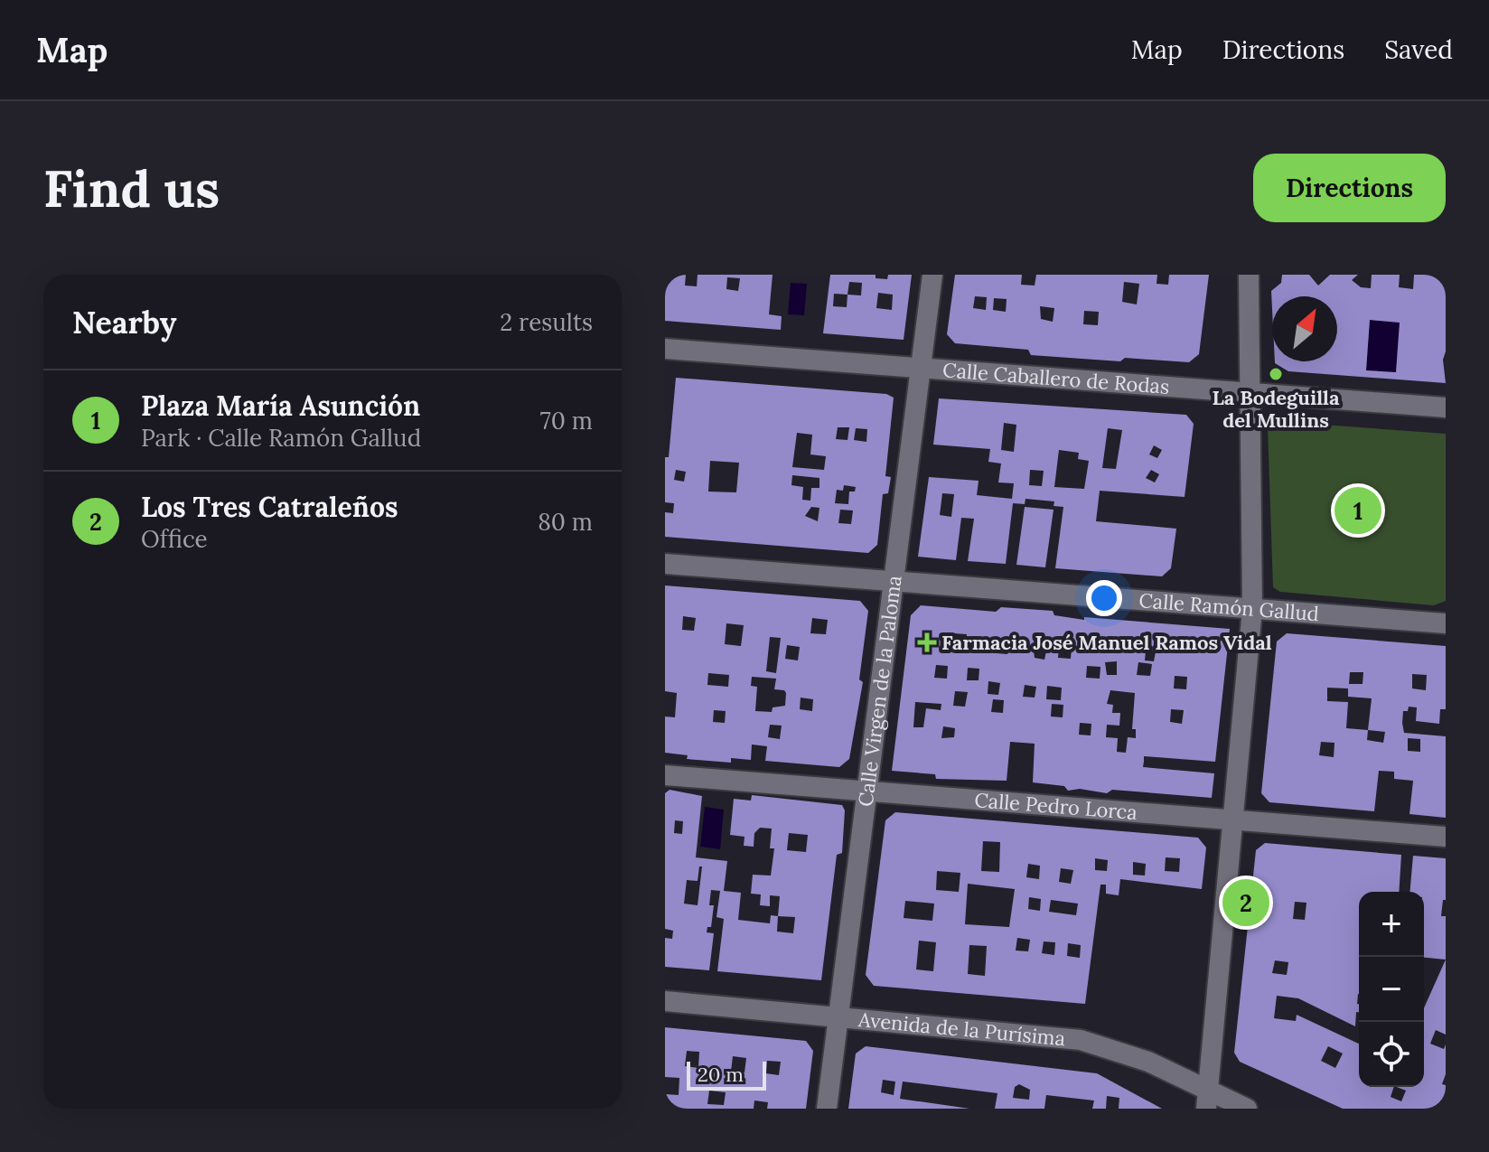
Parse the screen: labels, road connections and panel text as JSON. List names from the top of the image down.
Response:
{
  "streets": {
    "street": [
      "Calle Caballero de Rodas",
      "Calle Ramón Gallud",
      "Calle Virgen de la Paloma",
      "Calle Pedro Lorca",
      "Avenida de la Purísima"
    ]
  },
  "crossings": [
    ["Calle Caballero de Rodas", "Calle Virgen de la Paloma"],
    ["Calle Ramón Gallud", "Calle Virgen de la Paloma"],
    ["Calle Virgen de la Paloma", "Calle Pedro Lorca"],
    ["Calle Virgen de la Paloma", "Avenida de la Purísima"]
  ],
  "places": {
    "other": ["La Bodeguilla del Mullins"],
    "health": ["Farmacia José Manuel Ramos Vidal"]
  },
  "scale_bar": "20 m",
  "north": "top right",
  "page": {
    "header": "Map",
    "nav": ["Map", "Directions", "Saved"],
    "buttons": "Directions",
    "title": "Find us",
    "heading": ["Nearby", "2 results"],
    "list": [
      {
        "mark": "1",
        "name": "Plaza María Asunción",
        "note": "Park · Calle Ramón Gallud",
        "value": "70 m"
      },
      {
        "mark": "2",
        "name": "Los Tres Catraleños",
        "note": "Office",
        "value": "80 m"
      }
    ],
    "pins": ["1", "2"],
    "map_buttons": ["+", "−"],
    "scale": "20 m"
  }
}
